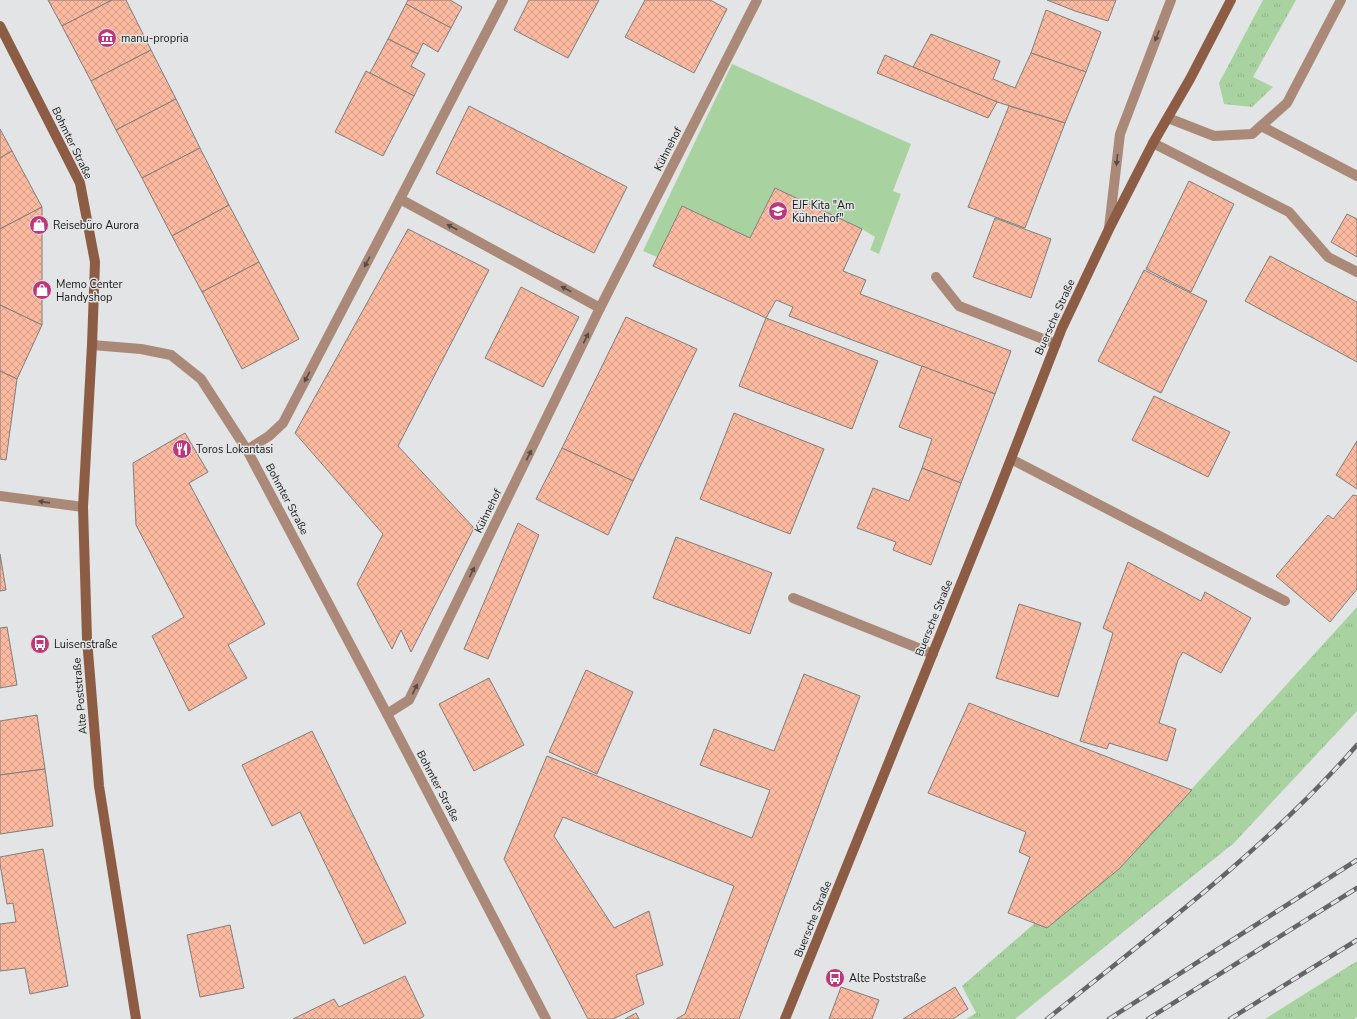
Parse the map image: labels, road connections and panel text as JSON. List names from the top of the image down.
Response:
{
  "streets": {
    "main road": ["Bohmter Straße", "Buersche Straße", "Alte Poststraße"],
    "street": ["Kühnehof"]
  },
  "crossings": [
    ["Bohmter Straße", "Kühnehof"],
    ["Bohmter Straße", "Alte Poststraße"]
  ],
  "one_way": ["Kühnehof"],
  "places": {
    "museum": ["manu-propria"],
    "school or university": ["EJF Kita \"Am Kühnehof\""],
    "shop": ["Reisebüro Aurora", "Memo Center Handyshop"],
    "restaurant": ["Toros Lokantasi"],
    "bus stop": ["Luisenstraße", "Alte Poststraße"]
  }
}
